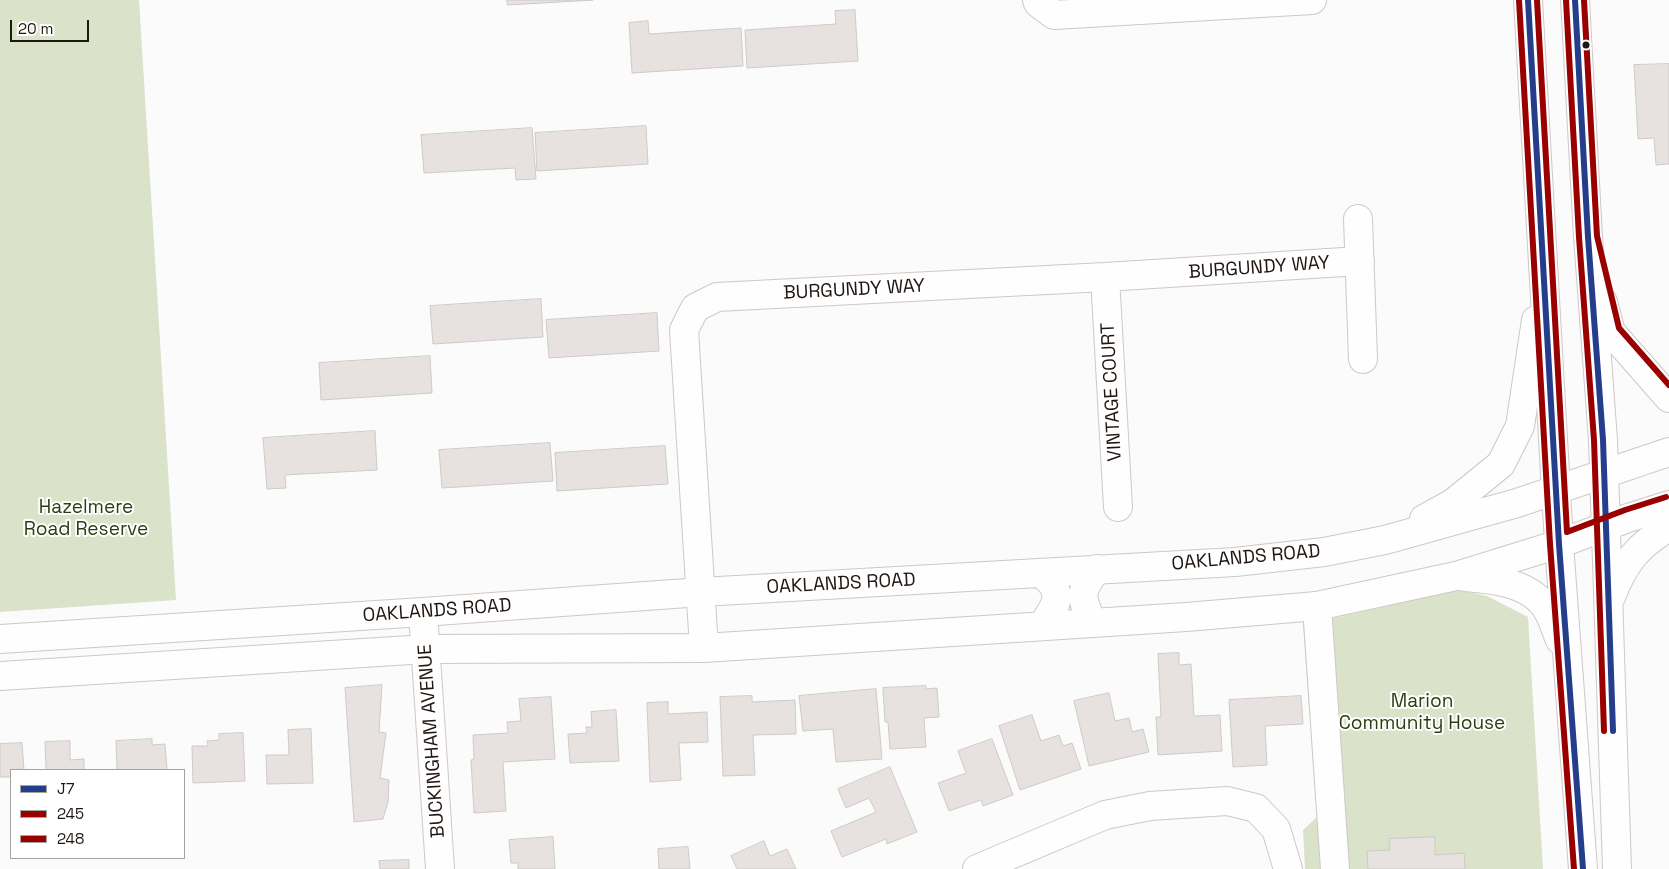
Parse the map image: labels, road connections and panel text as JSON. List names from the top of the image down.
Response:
{
  "streets": {
    "main road": [
      "BURGUNDY WAY",
      "VINTAGE COURT",
      "OAKLANDS ROAD",
      "BUCKINGHAM AVENUE"
    ]
  },
  "crossings": [
    ["BURGUNDY WAY", "VINTAGE COURT"],
    ["BURGUNDY WAY", "OAKLANDS ROAD"],
    ["OAKLANDS ROAD", "BUCKINGHAM AVENUE"]
  ],
  "parks": ["Hazelmere Road Reserve", "Marion Community House"],
  "lines": ["transit line J7", "transit line 245", "transit line 248"],
  "legend": ["J7", "245", "248"],
  "scale_bar": "20 m"
}
